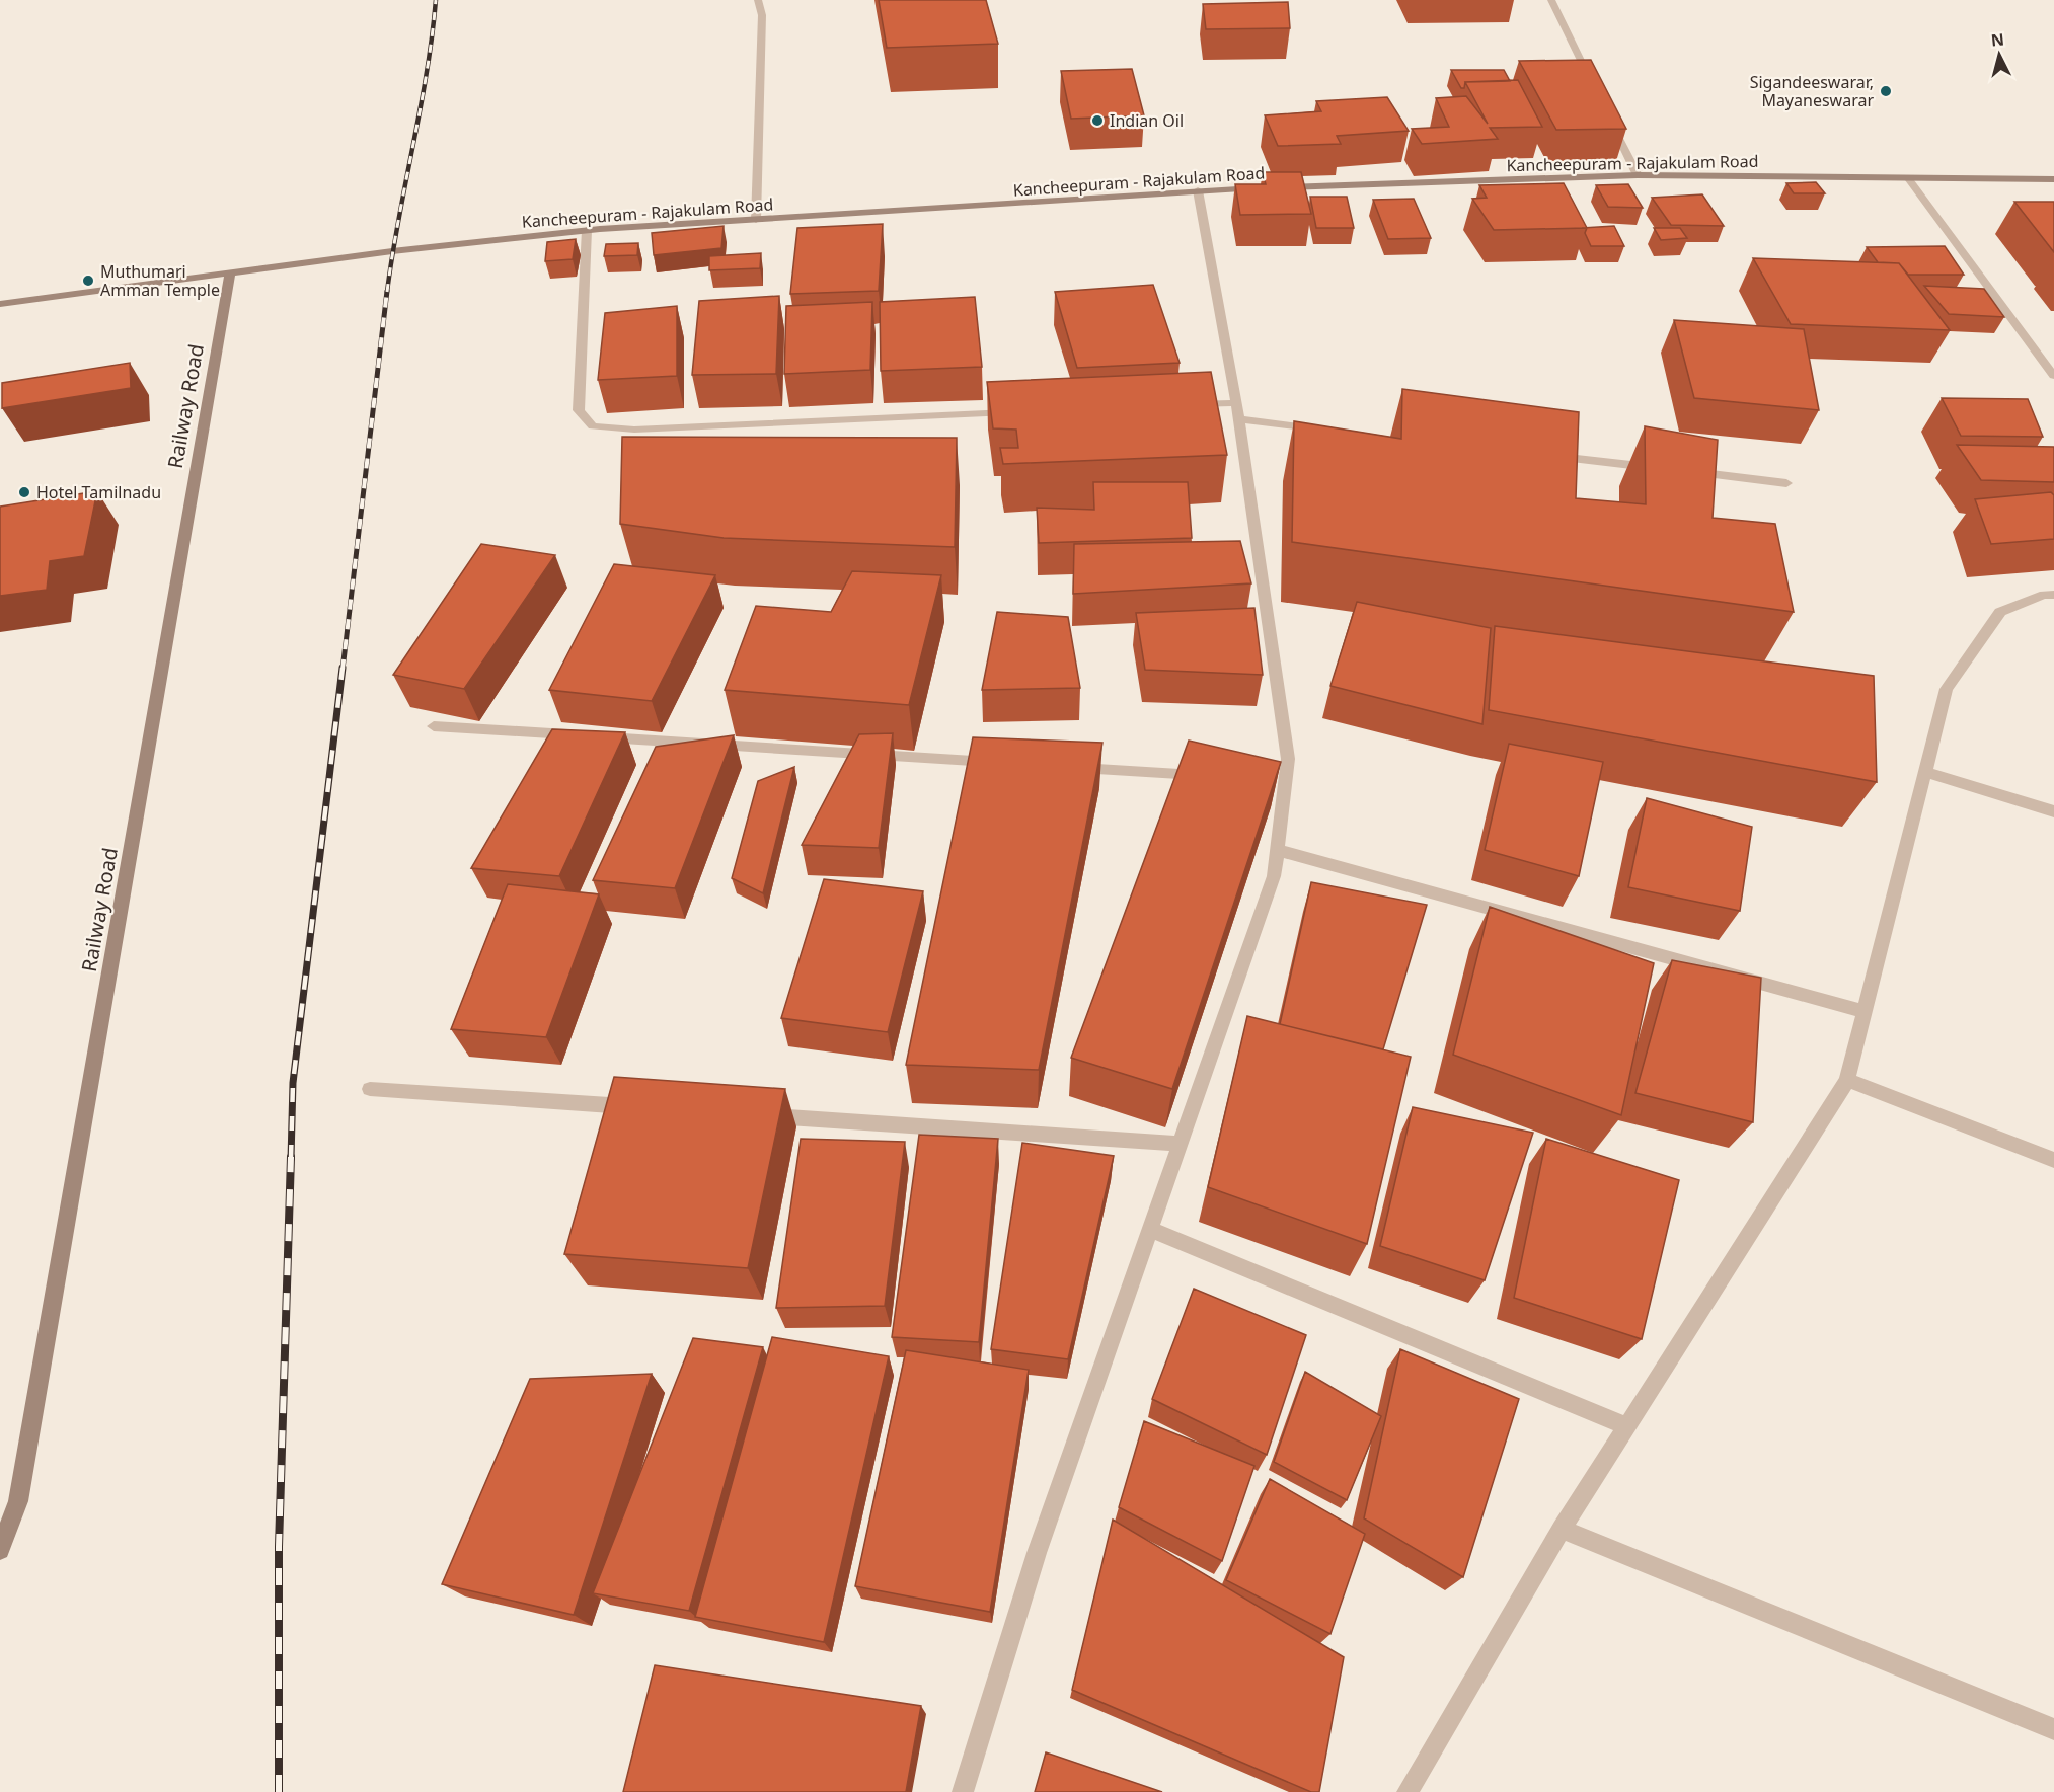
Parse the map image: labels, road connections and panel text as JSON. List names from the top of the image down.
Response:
{
  "streets": {
    "main road": ["Kancheepuram - Rajakulam Road", "Railway Road"]
  },
  "crossings": [
    ["Kancheepuram - Rajakulam Road", "Railway Road"]
  ],
  "places": [
    "Sigandeeswarar, Mayaneswarar",
    "Indian Oil",
    "Muthumari Amman Temple",
    "Hotel Tamilnadu"
  ],
  "north": "top"
}
